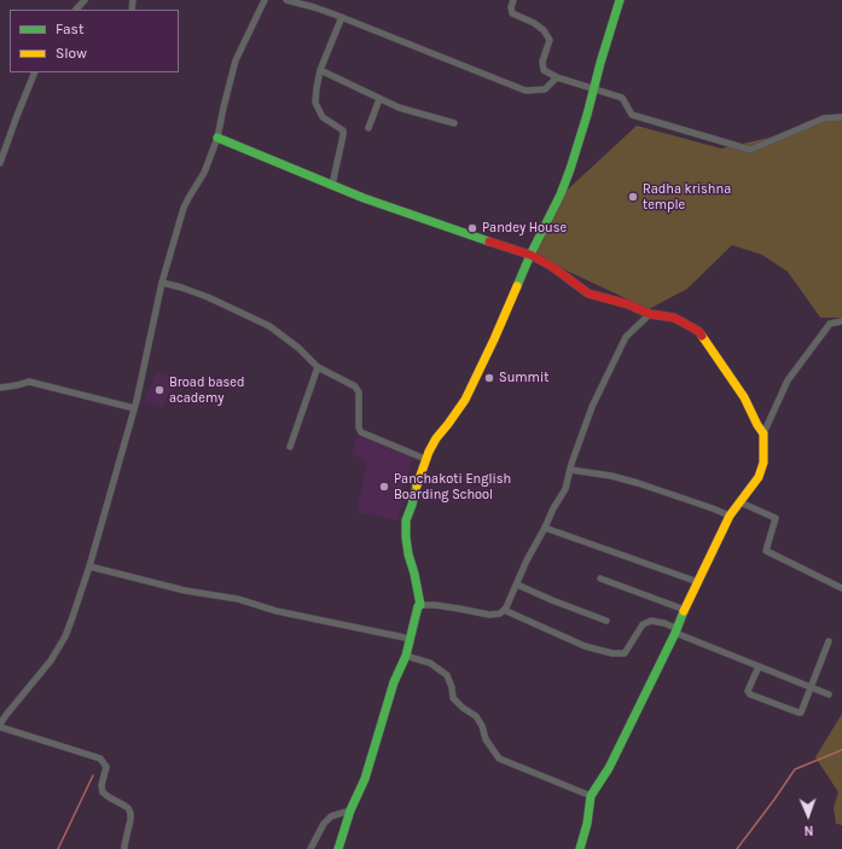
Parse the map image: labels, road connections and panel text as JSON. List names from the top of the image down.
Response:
{
  "places": [
    "Radha krishna temple",
    "Pandey House",
    "Summit",
    "Broad based academy",
    "Panchakoti English Boarding School"
  ],
  "legend": ["Fast", "Slow"],
  "north": "bottom"
}
